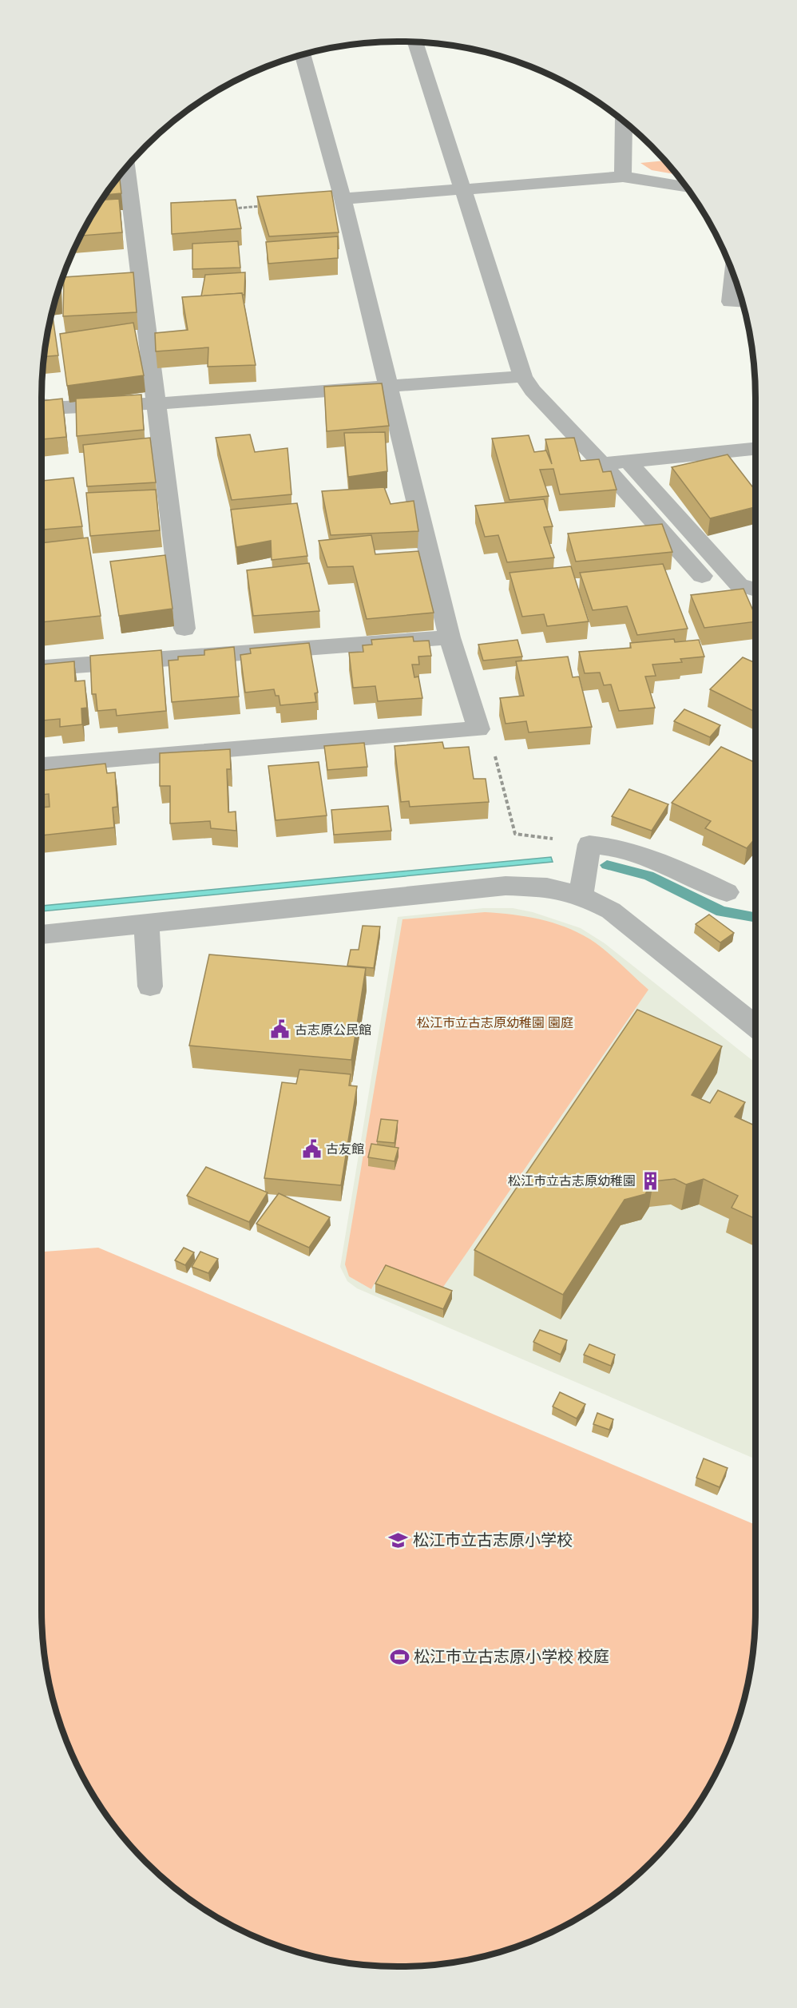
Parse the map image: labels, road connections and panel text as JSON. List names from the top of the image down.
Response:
{
  "parks": ["松江市立古志原幼稚園 園庭"],
  "places": {
    "public building": ["古志原公民館", "古友館"],
    "building": ["松江市立古志原幼稚園"],
    "school or university": ["松江市立古志原小学校"],
    "sports": ["松江市立古志原小学校 校庭"]
  }
}
